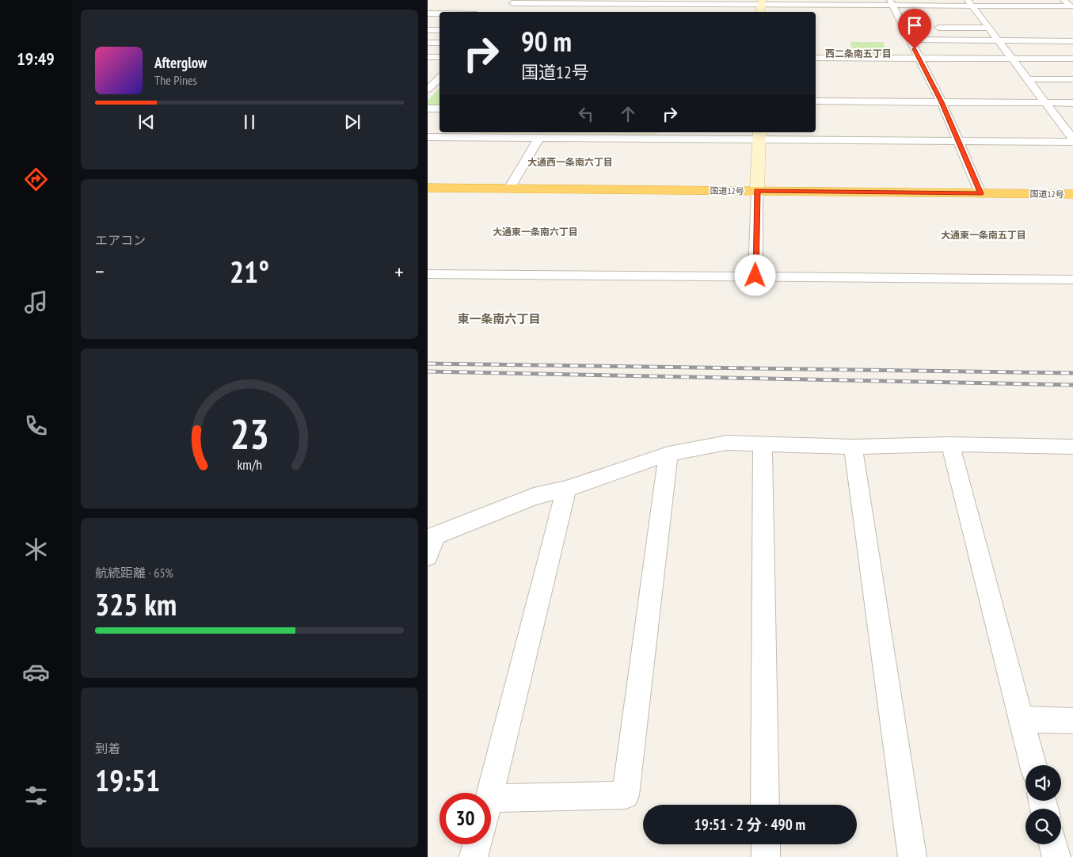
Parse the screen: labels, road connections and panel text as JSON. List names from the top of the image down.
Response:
{
  "streets": {
    "highway": ["国道12号"]
  },
  "districts": [
    "西二条南五丁目",
    "大通西一条南六丁目",
    "大通東一条南六丁目",
    "大通東一条南五丁目",
    "東一条南六丁目"
  ],
  "page": {
    "tabs": "19:49",
    "turn": ["90 m", "国道12号"],
    "song": ["Afterglow", "The Pines"],
    "tile": [
      "エアコン",
      ["航続距離 · 65%", "325 km"],
      ["到着", "19:51"]
    ],
    "heat": ["−", "21°", "+"],
    "limit": "30",
    "trip": "19:51 · 2 分 · 490 m",
    "gauge": ["23", "km/h"]
  }
}
